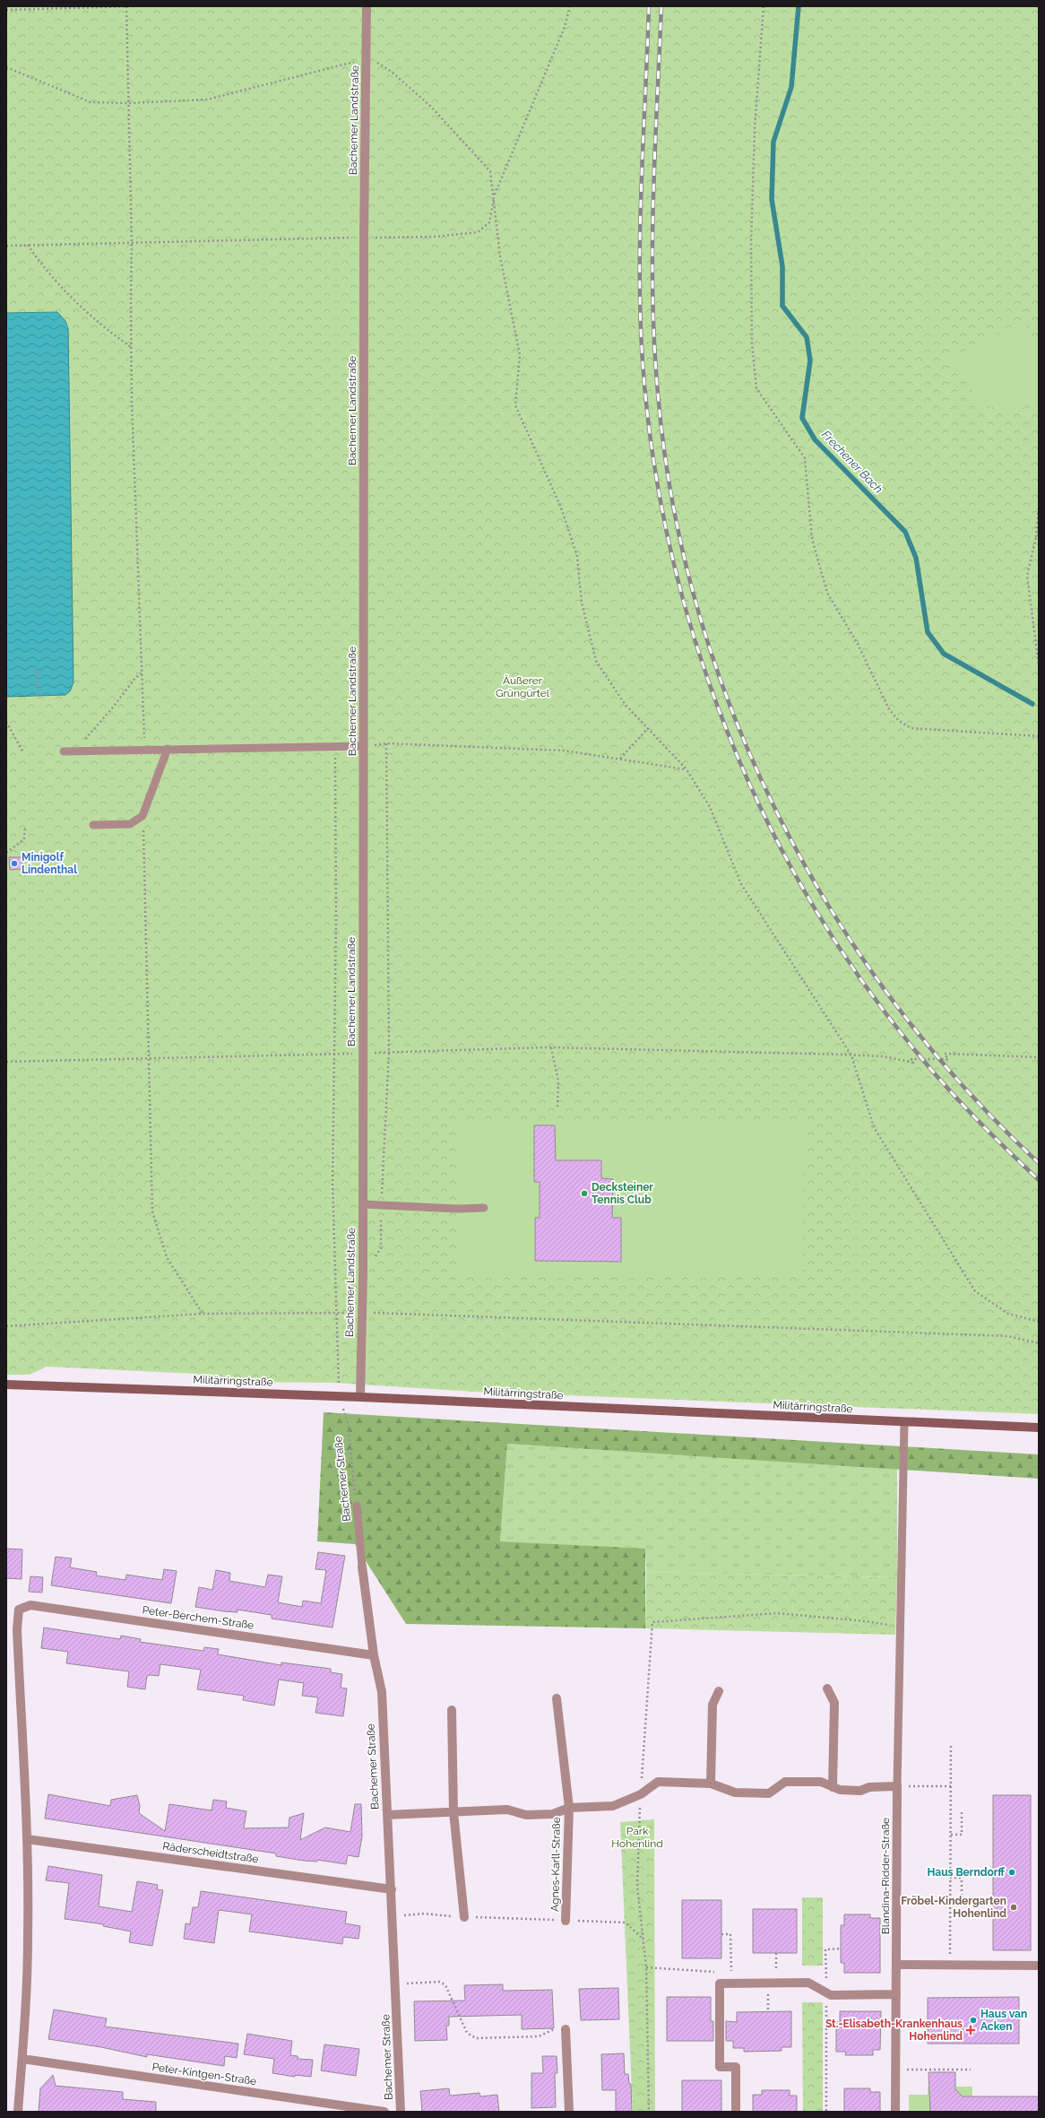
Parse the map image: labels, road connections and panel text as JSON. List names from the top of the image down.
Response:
{
  "streets": {
    "main road": ["Militärringstraße"],
    "street": [
      "Bachemer Landstraße",
      "Bachemer Straße",
      "Peter-Berchem-Straße",
      "Räderscheidtstraße",
      "Agnes-Karll-Straße",
      "Blandina-Ridder-Straße",
      "Peter-Kintgen-Straße"
    ]
  },
  "crossings": [
    ["Bachemer Landstraße", "Militärringstraße"],
    ["Bachemer Straße", "Peter-Berchem-Straße"],
    ["Bachemer Straße", "Räderscheidtstraße"],
    ["Bachemer Straße", "Agnes-Karll-Straße"],
    ["Peter-Berchem-Straße", "Räderscheidtstraße"],
    ["Agnes-Karll-Straße", "Blandina-Ridder-Straße"]
  ],
  "water": ["Frechener Bach"],
  "parks": ["Äußerer Grüngürtel", "Park Hohenlind"],
  "places": {
    "other": [
      "Minigolf Lindenthal",
      "Decksteiner Tennis Club",
      "Haus Berndorff",
      "Fröbel-Kindergarten Hohenlind",
      "Haus van Acken"
    ],
    "health": ["St.-Elisabeth-Krankenhaus Hohenlind"]
  }
}
